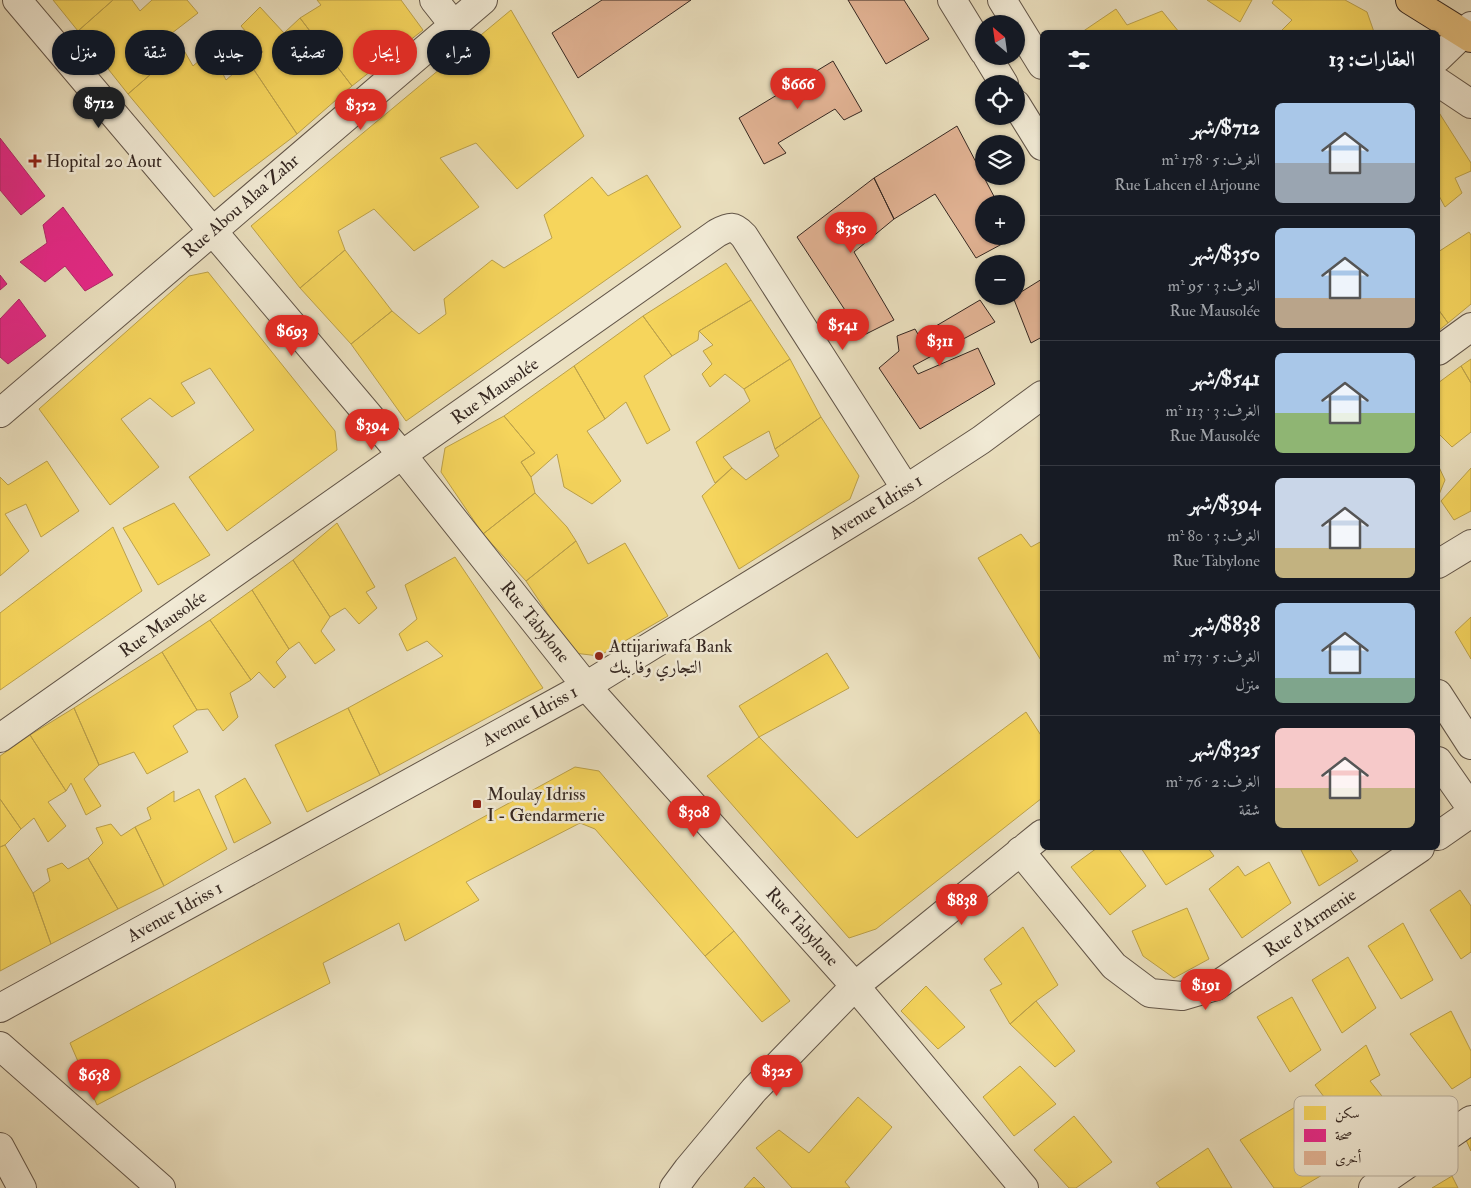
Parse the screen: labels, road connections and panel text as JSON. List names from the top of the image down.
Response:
{
  "streets": {
    "street": [
      "Rue Abou Alaa Zahr",
      "Rue Mausolée",
      "Avenue Idriss 1",
      "Rue Tabylone",
      "Rue d'Armenie"
    ]
  },
  "crossings": [
    ["Rue Abou Alaa Zahr", "Rue Tabylone"],
    ["Rue Mausolée", "Avenue Idriss 1"],
    ["Rue Mausolée", "Rue Tabylone"],
    ["Avenue Idriss 1", "Rue Tabylone"]
  ],
  "places": {
    "health": ["Hopital 20 Aout"],
    "other": ["Attijariwafa Bank التجاري وفا بنك"],
    "transit": ["Moulay Idriss I - Gendarmerie"]
  },
  "legend": ["سكن", "صحة", "أخرى"],
  "north": "top left",
  "page": {
    "map_buttons": ["+", "−"],
    "chip": [
      "شراء",
      "إيجار",
      "تصفية",
      "جديد",
      "شقة",
      "منزل"
    ],
    "heading": "العقارات: 13",
    "price": [
      "$666",
      "$712",
      "$352",
      "$350",
      "$541",
      "$693",
      "$311",
      "$394",
      "$308",
      "$838",
      "$191",
      "$325",
      "$638"
    ],
    "list": [
      {
        "name": "$712/شهر",
        "note": "الغرف: 5 · 178 m² · Rue Lahcen el Arjoune"
      },
      {
        "name": "$350/شهر",
        "note": "الغرف: 3 · 95 m² · Rue Mausolée"
      },
      {
        "name": "$541/شهر",
        "note": "الغرف: 3 · 113 m² · Rue Mausolée"
      },
      {
        "name": "$394/شهر",
        "note": "الغرف: 3 · 80 m² · Rue Tabylone"
      },
      {
        "name": "$838/شهر",
        "note": "الغرف: 5 · 173 m² · منزل"
      },
      {
        "name": "$325/شهر",
        "note": "الغرف: 2 · 76 m² · شقة"
      }
    ]
  }
}
